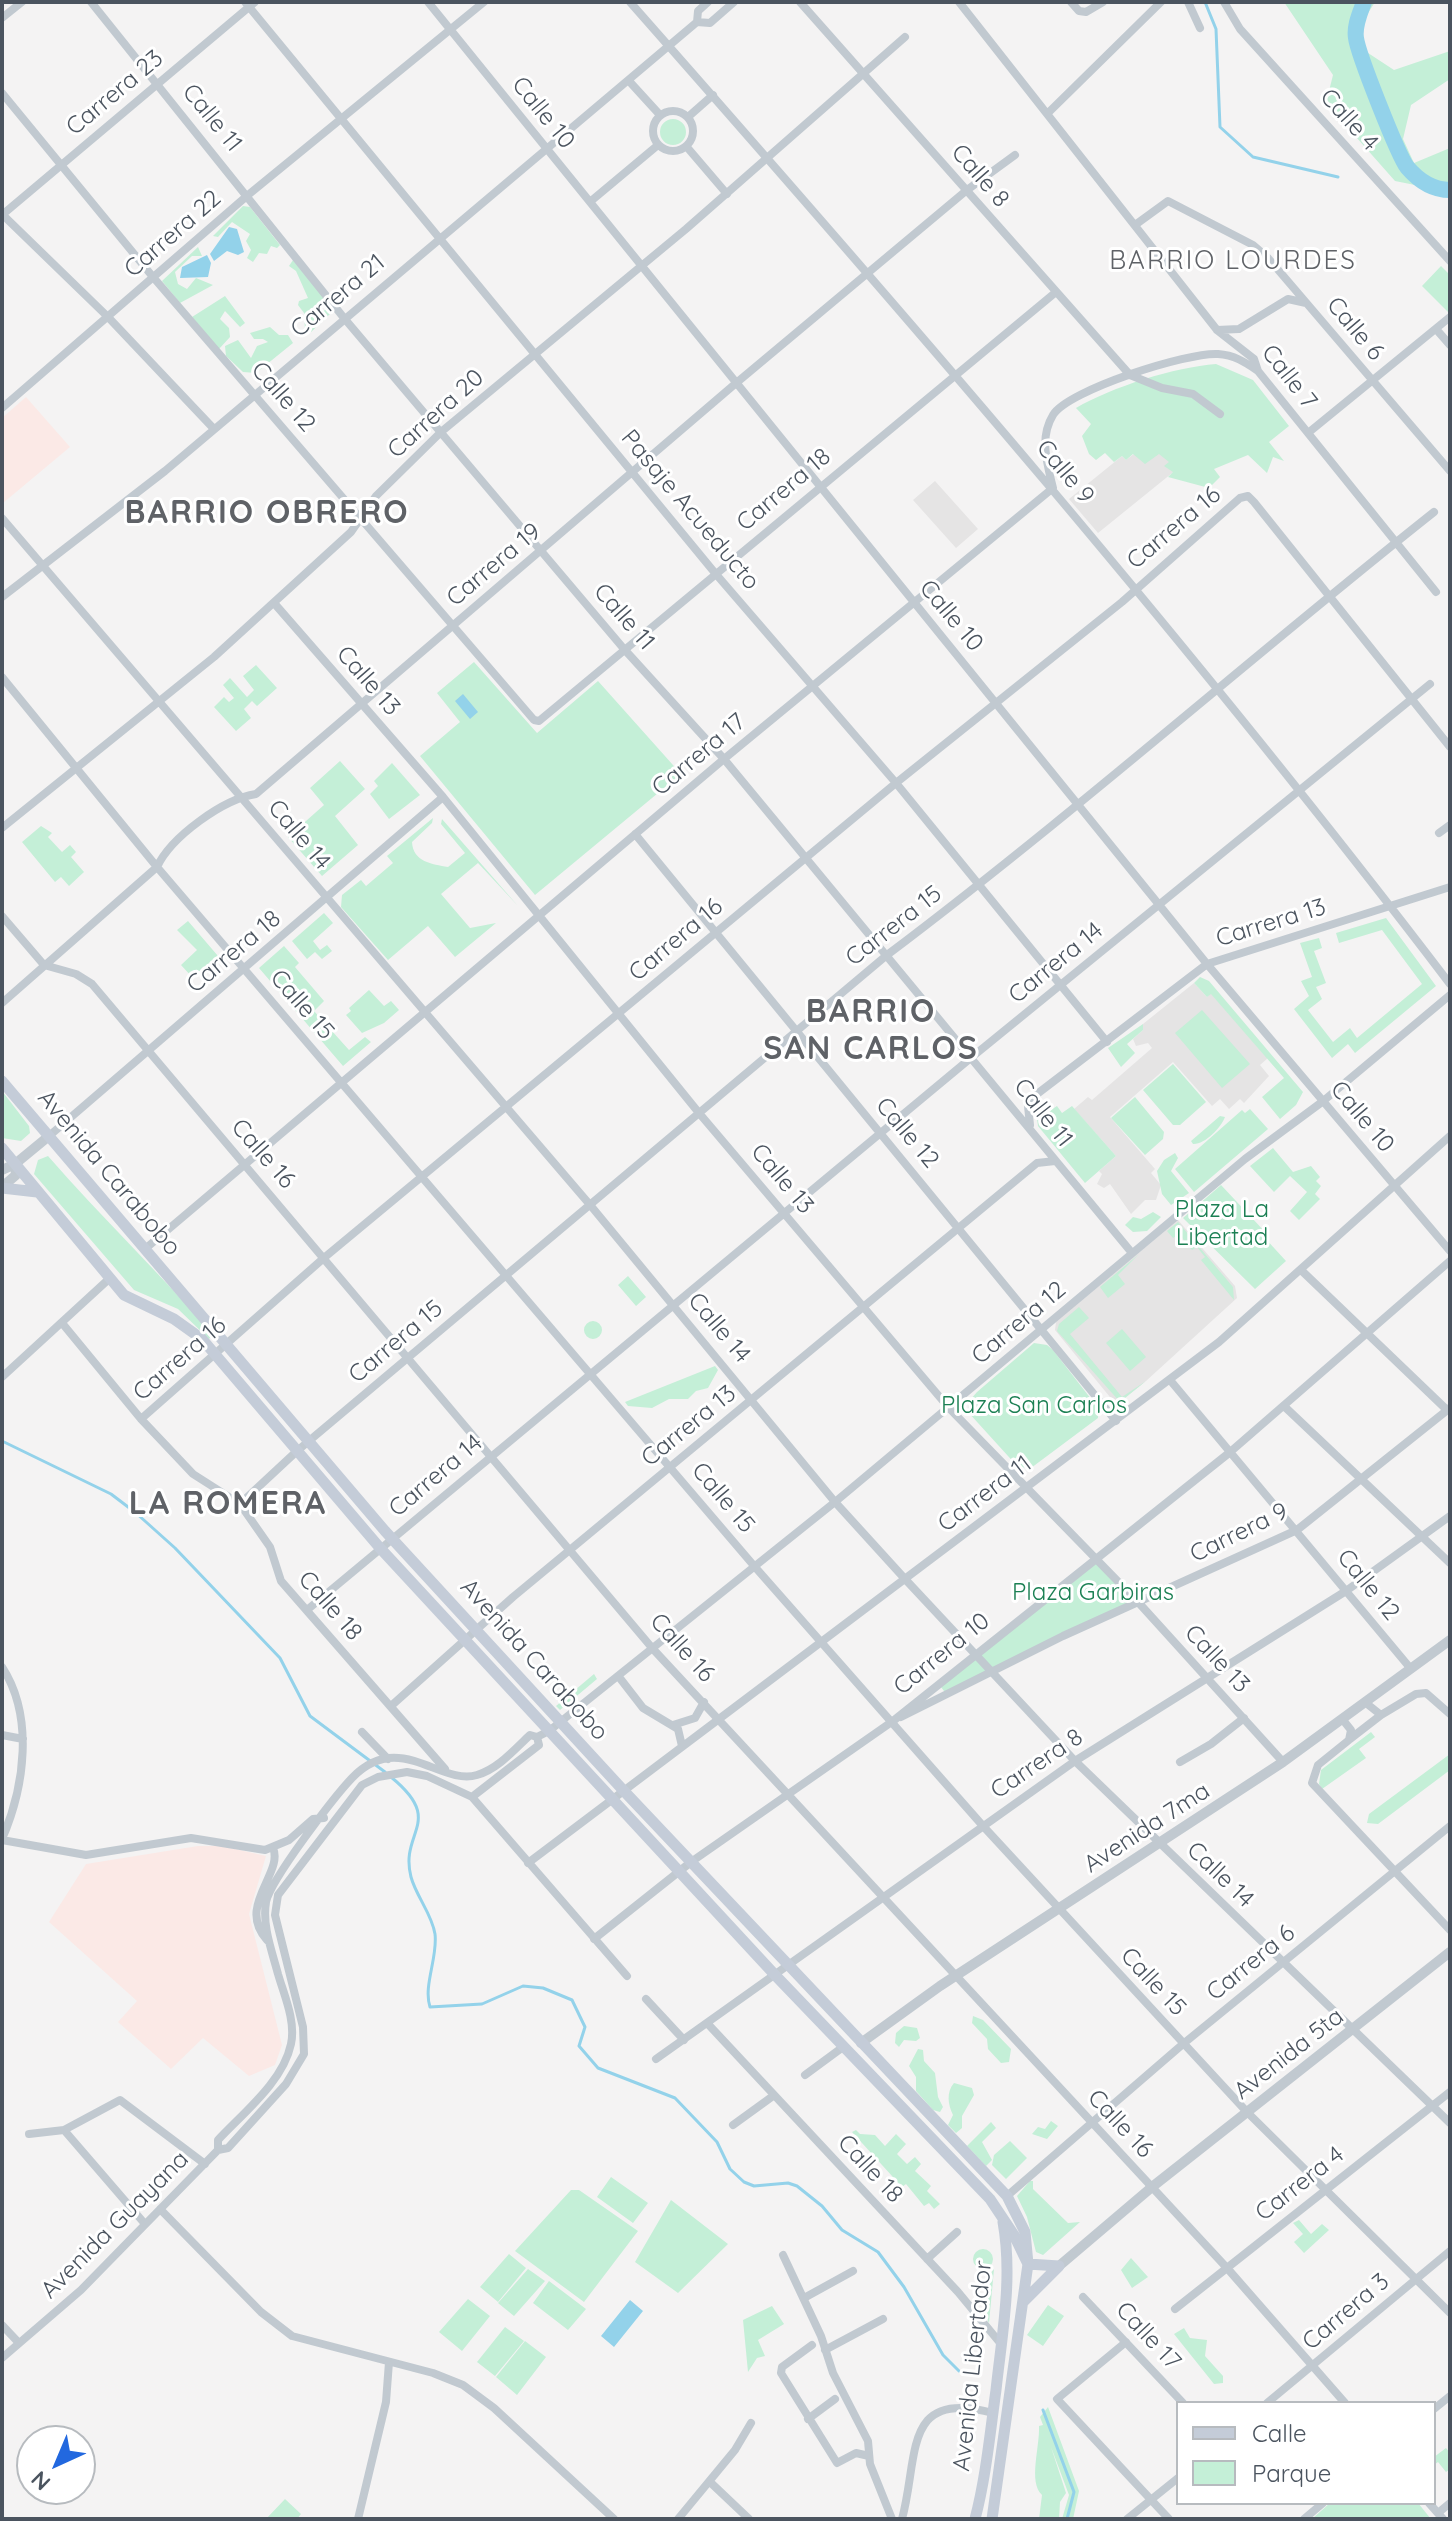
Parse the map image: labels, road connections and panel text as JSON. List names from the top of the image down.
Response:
{
  "streets": {
    "main road": ["Avenida Carabobo", "Avenida Libertador"],
    "street": [
      "Carrera 23",
      "Calle 10",
      "Calle 11",
      "Calle 4",
      "Calle 8",
      "Carrera 22",
      "Carrera 21",
      "Calle 6",
      "Calle 7",
      "Calle 12",
      "Carrera 20",
      "Calle 9",
      "Carrera 18",
      "Pasaje Acueducto",
      "Carrera 16",
      "Carrera 19",
      "Calle 13",
      "Carrera 17",
      "Calle 14",
      "Carrera 13",
      "Carrera 15",
      "Carrera 14",
      "Calle 15",
      "Calle 16",
      "Carrera 12",
      "Carrera 11",
      "Carrera 9",
      "Calle 18",
      "Carrera 10",
      "Carrera 8",
      "Avenida 7ma",
      "Carrera 6",
      "Avenida 5ta",
      "Carrera 4",
      "Avenida Guayana",
      "Carrera 3",
      "Calle 17"
    ]
  },
  "crossings": [
    ["Carrera 23", "Calle 11"],
    ["Carrera 23", "Calle 12"],
    ["Carrera 23", "Pasaje Acueducto"],
    ["Calle 10", "Carrera 22"],
    ["Calle 10", "Carrera 21"],
    ["Calle 10", "Carrera 20"],
    ["Calle 10", "Carrera 18"],
    ["Calle 10", "Carrera 16"],
    ["Calle 10", "Carrera 19"],
    ["Calle 10", "Carrera 17"],
    ["Calle 10", "Carrera 13"],
    ["Calle 10", "Carrera 15"],
    ["Calle 10", "Carrera 14"],
    ["Calle 10", "Carrera 12"],
    ["Calle 10", "Carrera 11"],
    ["Calle 11", "Carrera 22"],
    ["Calle 11", "Carrera 21"],
    ["Calle 11", "Carrera 20"],
    ["Calle 11", "Carrera 18"],
    ["Calle 11", "Carrera 16"],
    ["Calle 11", "Carrera 19"],
    ["Calle 11", "Carrera 17"],
    ["Calle 11", "Carrera 13"],
    ["Calle 11", "Carrera 15"],
    ["Calle 11", "Carrera 14"],
    ["Calle 11", "Carrera 12"],
    ["Calle 8", "Carrera 20"],
    ["Calle 8", "Carrera 18"],
    ["Calle 8", "Carrera 19"],
    ["Carrera 22", "Calle 12"],
    ["Carrera 22", "Pasaje Acueducto"],
    ["Carrera 21", "Calle 12"],
    ["Carrera 21", "Calle 9"],
    ["Carrera 21", "Pasaje Acueducto"],
    ["Carrera 21", "Calle 14"],
    ["Calle 6", "Calle 7"],
    ["Calle 7", "Carrera 15"],
    ["Calle 12", "Carrera 20"],
    ["Calle 12", "Carrera 18"],
    ["Calle 12", "Carrera 16"],
    ["Calle 12", "Carrera 19"],
    ["Calle 12", "Carrera 17"],
    ["Calle 12", "Carrera 13"],
    ["Calle 12", "Carrera 15"],
    ["Calle 12", "Carrera 14"],
    ["Calle 12", "Carrera 12"],
    ["Calle 12", "Carrera 11"],
    ["Calle 12", "Carrera 9"],
    ["Calle 12", "Carrera 10"],
    ["Calle 12", "Carrera 8"],
    ["Calle 12", "Avenida 7ma"],
    ["Carrera 20", "Calle 9"],
    ["Carrera 20", "Pasaje Acueducto"],
    ["Carrera 20", "Calle 13"],
    ["Carrera 20", "Calle 14"],
    ["Carrera 20", "Calle 15"],
    ["Calle 9", "Carrera 18"],
    ["Calle 9", "Carrera 16"],
    ["Calle 9", "Carrera 19"],
    ["Calle 9", "Carrera 17"],
    ["Calle 9", "Carrera 13"],
    ["Calle 9", "Carrera 15"],
    ["Calle 9", "Carrera 14"],
    ["Carrera 18", "Pasaje Acueducto"],
    ["Carrera 18", "Calle 13"],
    ["Carrera 18", "Calle 14"],
    ["Carrera 18", "Calle 15"],
    ["Carrera 18", "Calle 16"],
    ["Carrera 18", "Avenida Carabobo"],
    ["Pasaje Acueducto", "Carrera 16"],
    ["Pasaje Acueducto", "Carrera 19"],
    ["Pasaje Acueducto", "Carrera 17"],
    ["Pasaje Acueducto", "Carrera 13"],
    ["Pasaje Acueducto", "Carrera 15"],
    ["Pasaje Acueducto", "Carrera 14"],
    ["Carrera 16", "Calle 13"],
    ["Carrera 16", "Calle 14"],
    ["Carrera 16", "Carrera 15"],
    ["Carrera 16", "Calle 15"],
    ["Carrera 16", "Calle 16"],
    ["Carrera 16", "Avenida Carabobo"],
    ["Carrera 16", "Calle 18"],
    ["Carrera 19", "Calle 13"],
    ["Carrera 19", "Calle 14"],
    ["Carrera 19", "Calle 15"],
    ["Carrera 19", "Calle 16"],
    ["Calle 13", "Carrera 17"],
    ["Calle 13", "Carrera 13"],
    ["Calle 13", "Carrera 15"],
    ["Calle 13", "Carrera 14"],
    ["Calle 13", "Carrera 12"],
    ["Calle 13", "Carrera 11"],
    ["Calle 13", "Carrera 9"],
    ["Calle 13", "Carrera 10"],
    ["Calle 13", "Carrera 8"],
    ["Calle 13", "Avenida 7ma"],
    ["Carrera 17", "Calle 14"],
    ["Carrera 17", "Calle 15"],
    ["Carrera 17", "Calle 16"],
    ["Carrera 17", "Avenida Carabobo"],
    ["Calle 14", "Carrera 13"],
    ["Calle 14", "Carrera 15"],
    ["Calle 14", "Carrera 14"],
    ["Calle 14", "Carrera 12"],
    ["Calle 14", "Carrera 11"],
    ["Calle 14", "Carrera 9"],
    ["Calle 14", "Carrera 10"],
    ["Calle 14", "Carrera 8"],
    ["Calle 14", "Avenida 7ma"],
    ["Calle 14", "Carrera 6"],
    ["Calle 14", "Avenida 5ta"],
    ["Calle 14", "Carrera 4"],
    ["Carrera 13", "Calle 15"],
    ["Carrera 13", "Calle 16"],
    ["Carrera 13", "Avenida Carabobo"],
    ["Carrera 13", "Calle 18"],
    ["Carrera 15", "Calle 15"],
    ["Carrera 15", "Calle 16"],
    ["Carrera 15", "Avenida Carabobo"],
    ["Carrera 15", "Calle 18"],
    ["Carrera 14", "Calle 15"],
    ["Carrera 14", "Calle 16"],
    ["Carrera 14", "Avenida Carabobo"],
    ["Carrera 14", "Calle 18"],
    ["Calle 15", "Carrera 12"],
    ["Calle 15", "Carrera 11"],
    ["Calle 15", "Carrera 9"],
    ["Calle 15", "Carrera 10"],
    ["Calle 15", "Carrera 8"],
    ["Calle 15", "Avenida 7ma"],
    ["Calle 15", "Carrera 6"],
    ["Calle 15", "Avenida 5ta"],
    ["Calle 15", "Carrera 4"],
    ["Calle 15", "Carrera 3"],
    ["Calle 16", "Carrera 12"],
    ["Calle 16", "Carrera 11"],
    ["Calle 16", "Carrera 10"],
    ["Calle 16", "Carrera 8"],
    ["Calle 16", "Avenida 7ma"],
    ["Calle 16", "Carrera 6"],
    ["Calle 16", "Avenida 5ta"],
    ["Calle 16", "Carrera 4"],
    ["Calle 16", "Carrera 3"],
    ["Avenida Carabobo", "Carrera 12"],
    ["Avenida Carabobo", "Carrera 11"],
    ["Avenida Carabobo", "Carrera 10"],
    ["Avenida Carabobo", "Carrera 8"],
    ["Avenida Carabobo", "Avenida 7ma"],
    ["Avenida Carabobo", "Carrera 6"],
    ["Avenida Carabobo", "Avenida Libertador"],
    ["Carrera 12", "Calle 18"],
    ["Carrera 12", "Avenida Guayana"],
    ["Carrera 9", "Carrera 10"],
    ["Calle 18", "Carrera 8"],
    ["Calle 18", "Avenida Libertador"]
  ],
  "districts": [
    "BARRIO LOURDES",
    "BARRIO OBRERO",
    "BARRIO SAN CARLOS",
    "LA ROMERA"
  ],
  "parks": ["Plaza La Libertad", "Plaza San Carlos", "Plaza Garbiras"],
  "legend": ["Calle", "Parque"],
  "north": "bottom left"
}
